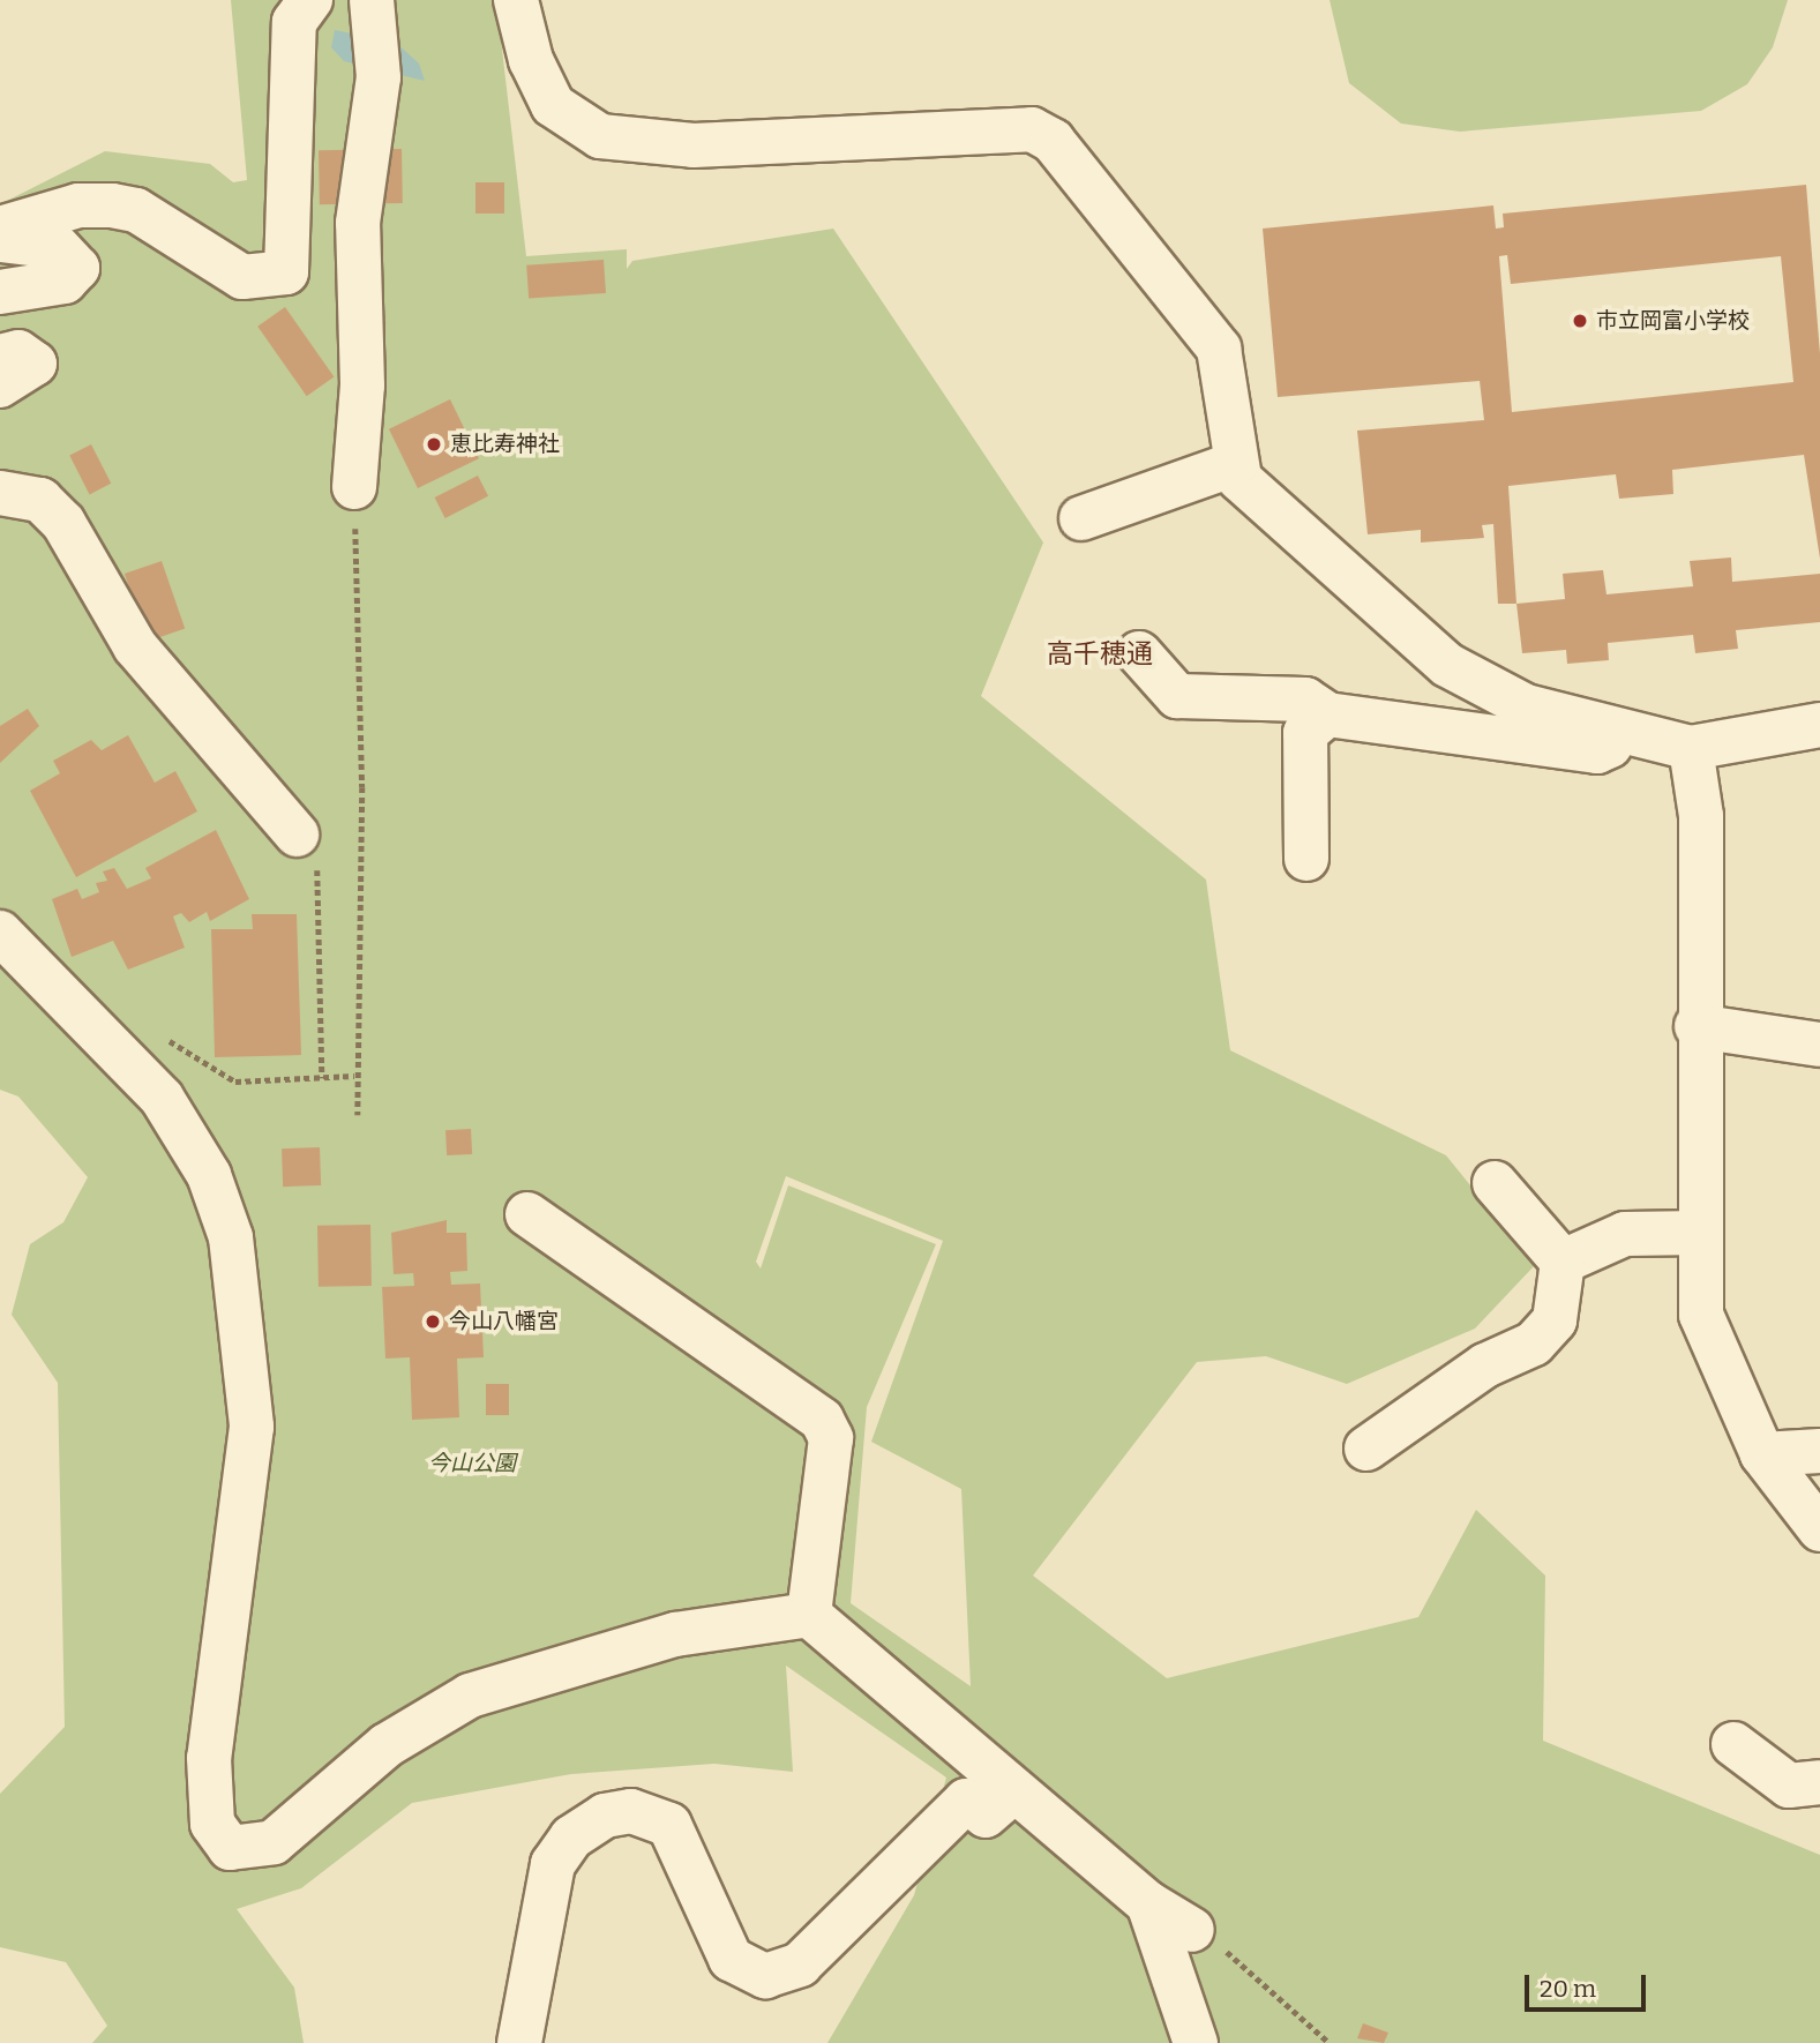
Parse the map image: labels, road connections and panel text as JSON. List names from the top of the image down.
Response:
{
  "districts": ["高千穂通"],
  "parks": ["今山公園"],
  "places": ["市立岡富小学校", "恵比寿神社", "今山八幡宮"],
  "scale_bar": "20 m"
}
